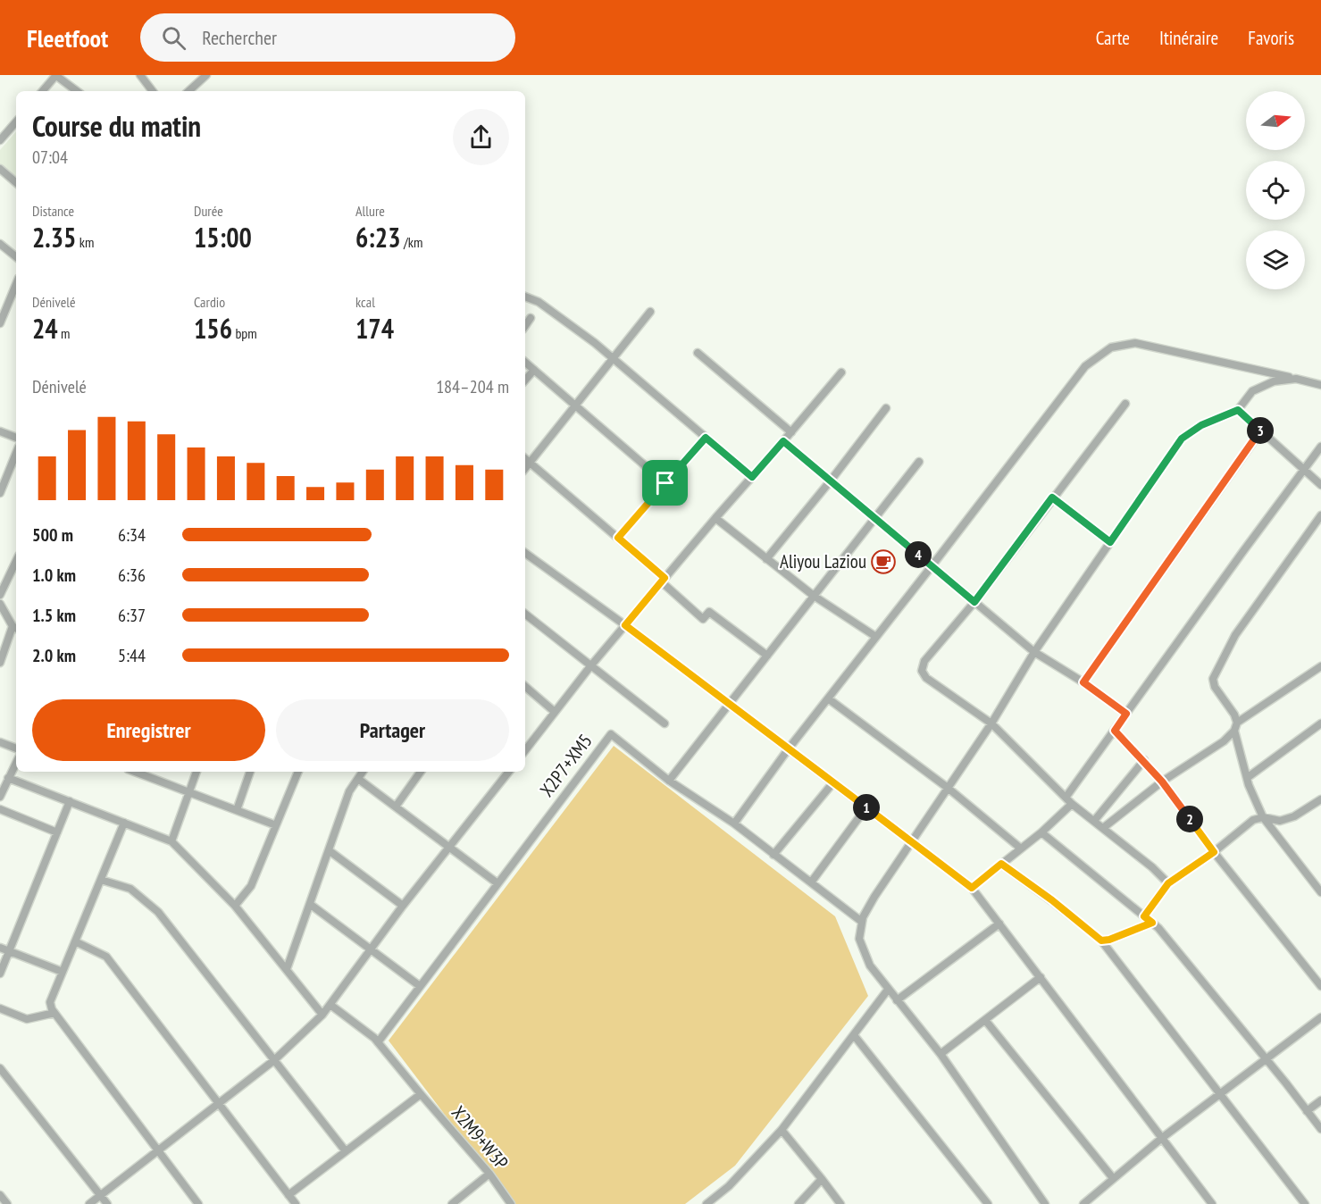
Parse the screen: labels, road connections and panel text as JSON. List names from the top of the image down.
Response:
{
  "streets": {
    "street": ["X2P7+XM5", "X2M9+W3P"]
  },
  "crossings": [
    ["X2P7+XM5", "X2M9+W3P"]
  ],
  "places": {
    "cafe": ["Aliyou Laziou"]
  },
  "north": "right",
  "page": {
    "header": "Fleetfoot",
    "search": "Rechercher",
    "nav": ["Carte", "Itinéraire", "Favoris"],
    "heading": ["Course du matin", "07:04"],
    "stats": [
      ["Distance", "2.35 km"],
      ["Durée", "15:00"],
      ["Allure", "6:23 /km"],
      ["Dénivelé", "24 m"],
      ["Cardio", "156 bpm"],
      ["kcal", "174"]
    ],
    "chart": ["Dénivelé", "184–204 m"],
    "pins": [
      "3",
      "4",
      "1",
      "2"
    ],
    "list": [
      {
        "name": "500 m",
        "note": "6:34"
      },
      {
        "name": "1.0 km",
        "note": "6:36"
      },
      {
        "name": "1.5 km",
        "note": "6:37"
      },
      {
        "name": "2.0 km",
        "note": "5:44"
      }
    ],
    "buttons": ["Enregistrer", "Partager"]
  }
}
